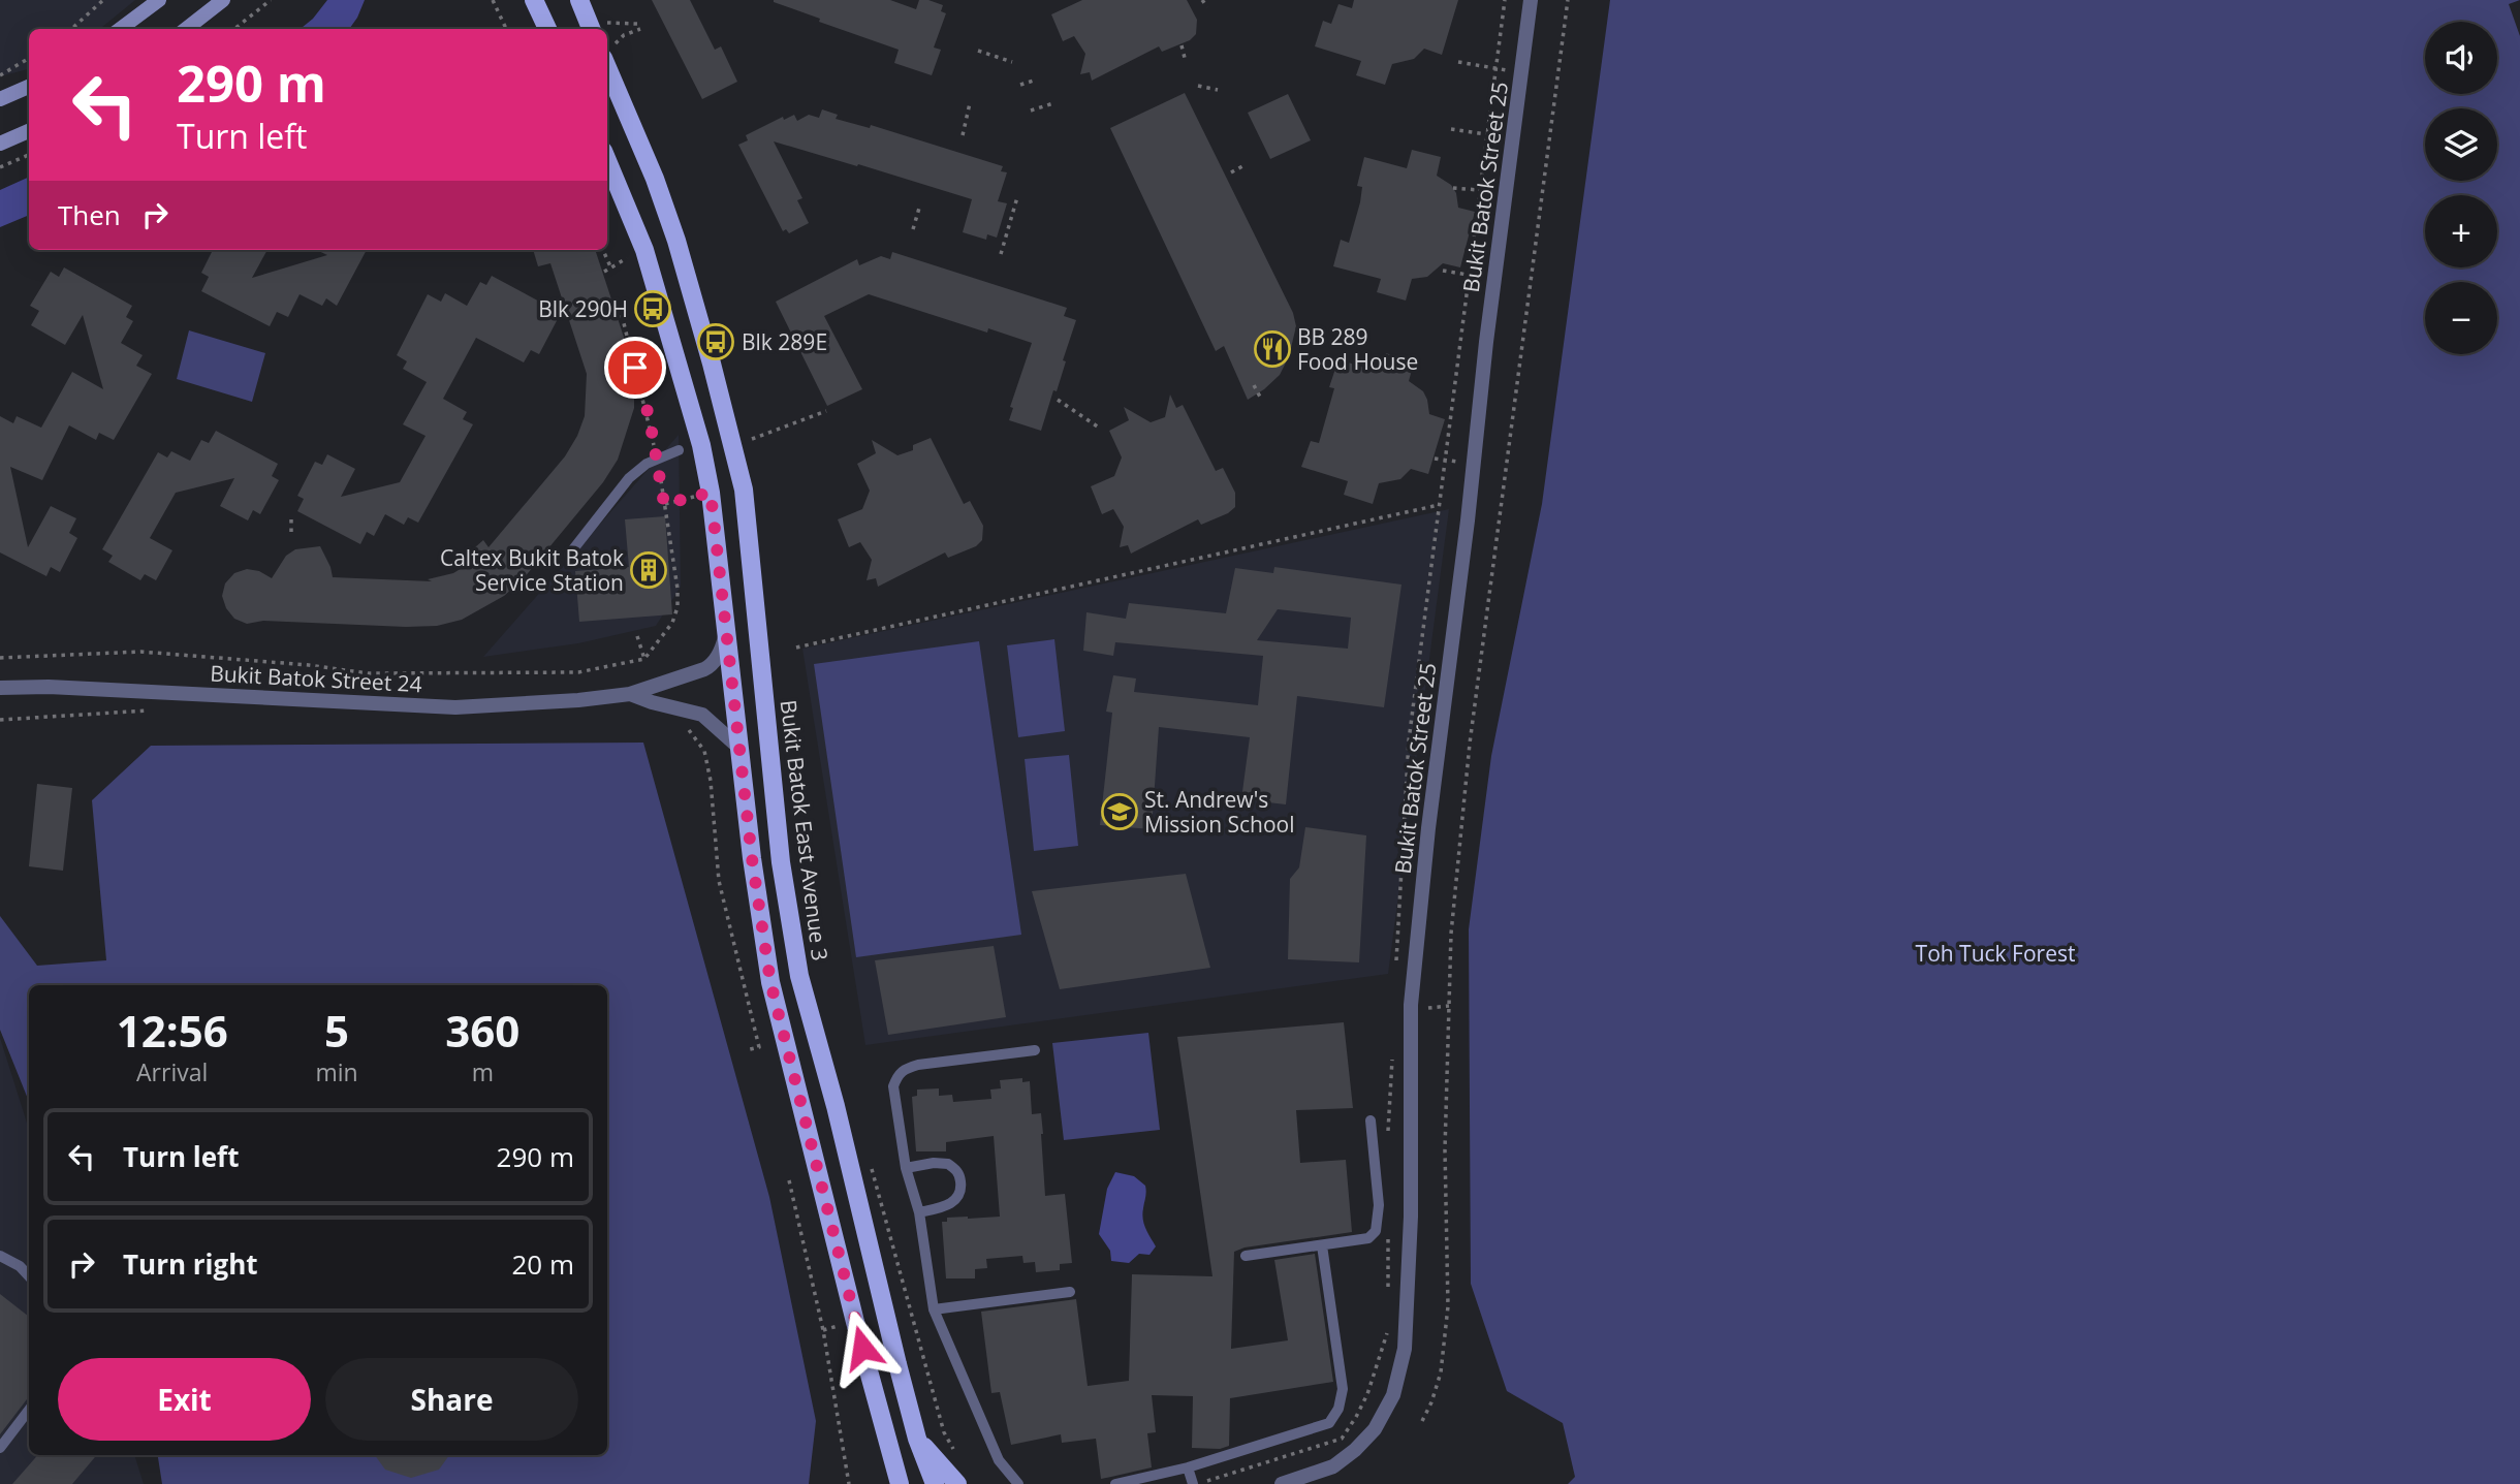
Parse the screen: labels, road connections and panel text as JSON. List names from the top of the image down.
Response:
{
  "streets": {
    "main road": ["Bukit Batok East Avenue 3"],
    "street": ["Bukit Batok Street 25", "Bukit Batok Street 24"]
  },
  "parks": ["Toh Tuck Forest"],
  "places": {
    "bus stop": ["Blk 290H", "Blk 289E"],
    "restaurant": ["BB 289 Food House"],
    "building": ["Caltex Bukit Batok Service Station"],
    "school or university": ["St. Andrew's Mission School"]
  },
  "page": {
    "map_buttons": ["+", "−"],
    "turn": ["290 m", "Turn left"],
    "then": "Then",
    "eta": [
      "12:56",
      "Arrival",
      "5",
      "min",
      "360",
      "m"
    ],
    "list": [
      {
        "name": "Turn left",
        "value": "290 m"
      },
      {
        "name": "Turn right",
        "value": "20 m"
      }
    ],
    "buttons": ["Exit", "Share"]
  }
}
